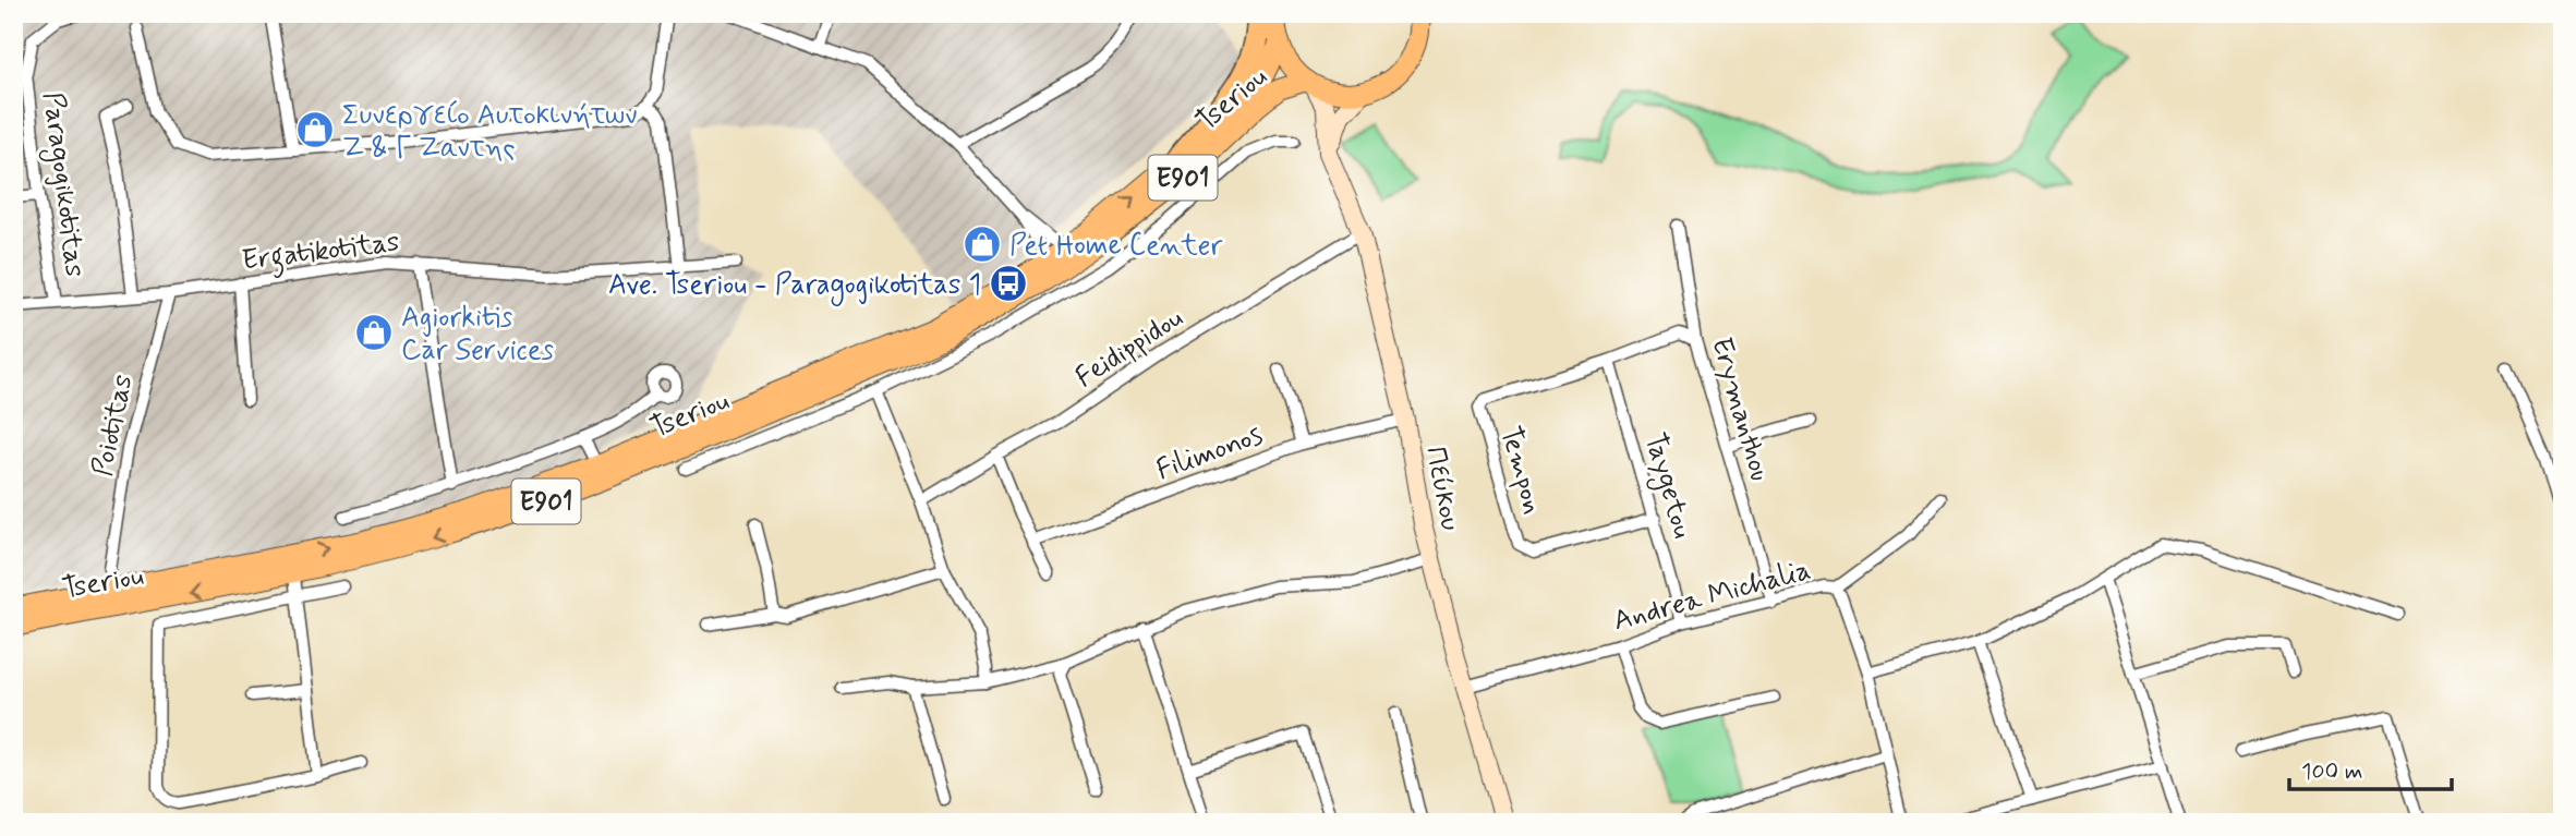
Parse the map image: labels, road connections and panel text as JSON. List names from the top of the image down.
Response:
{
  "streets": {
    "main road": ["Tseriou", "E901", "Πεύκου"],
    "street": [
      "Paragogikotitas",
      "Ergatikotitas",
      "Feidippidou",
      "Erymanthou",
      "Poiotitas",
      "Filimonos",
      "Tempon",
      "Taygetou",
      "Andrea Michalia"
    ]
  },
  "crossings": [
    ["Tseriou", "Πεύκου"],
    ["Paragogikotitas", "Ergatikotitas"],
    ["Ergatikotitas", "Poiotitas"],
    ["Feidippidou", "Πεύκου"],
    ["Erymanthou", "Tempon"],
    ["Erymanthou", "Andrea Michalia"],
    ["Filimonos", "Πεύκου"],
    ["Tempon", "Taygetou"],
    ["Taygetou", "Andrea Michalia"],
    ["Πεύκου", "Andrea Michalia"]
  ],
  "places": {
    "shop": ["Συνεργείο Αυτοκινήτων Ζ & Γ Ζαντης", "Pet Home Center", "Agiorkitis Car Services"],
    "bus stop": ["Ave. Tseriou - Paragogikotitas 1"]
  },
  "scale_bar": "100 m"
}
